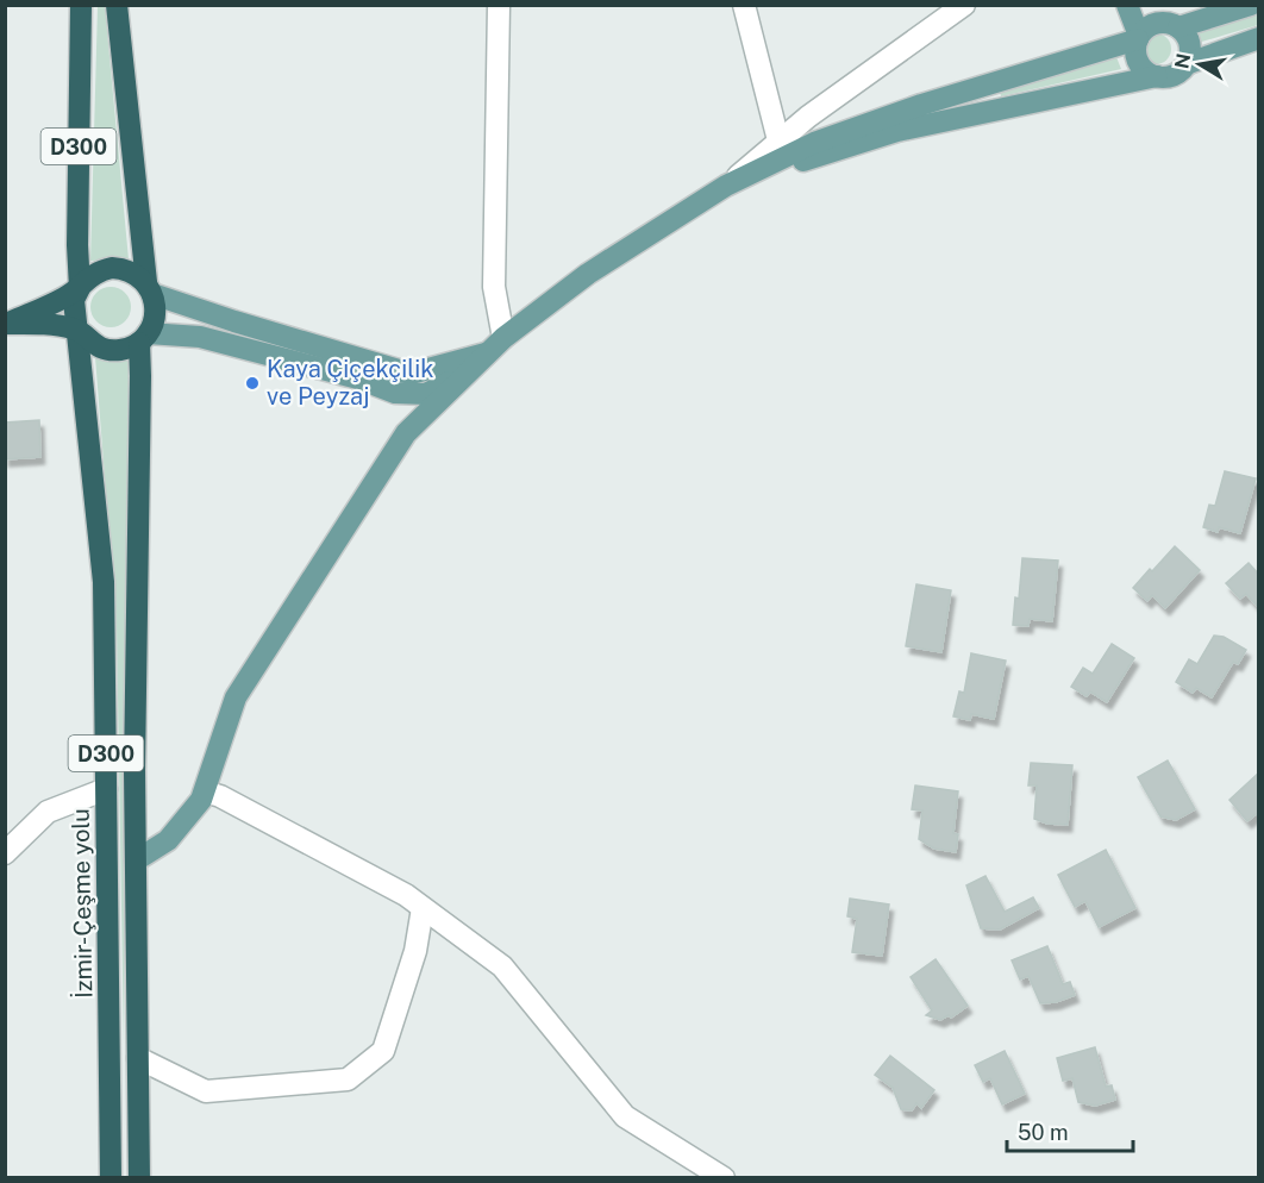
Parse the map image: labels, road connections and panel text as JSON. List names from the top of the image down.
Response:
{
  "streets": {
    "highway": ["D300", "İzmir-Çeşme yolu"]
  },
  "crossings": [
    ["D300", "İzmir-Çeşme yolu"]
  ],
  "places": ["Kaya Çiçekçilik ve Peyzaj"],
  "scale_bar": "50 m",
  "north": "left"
}
